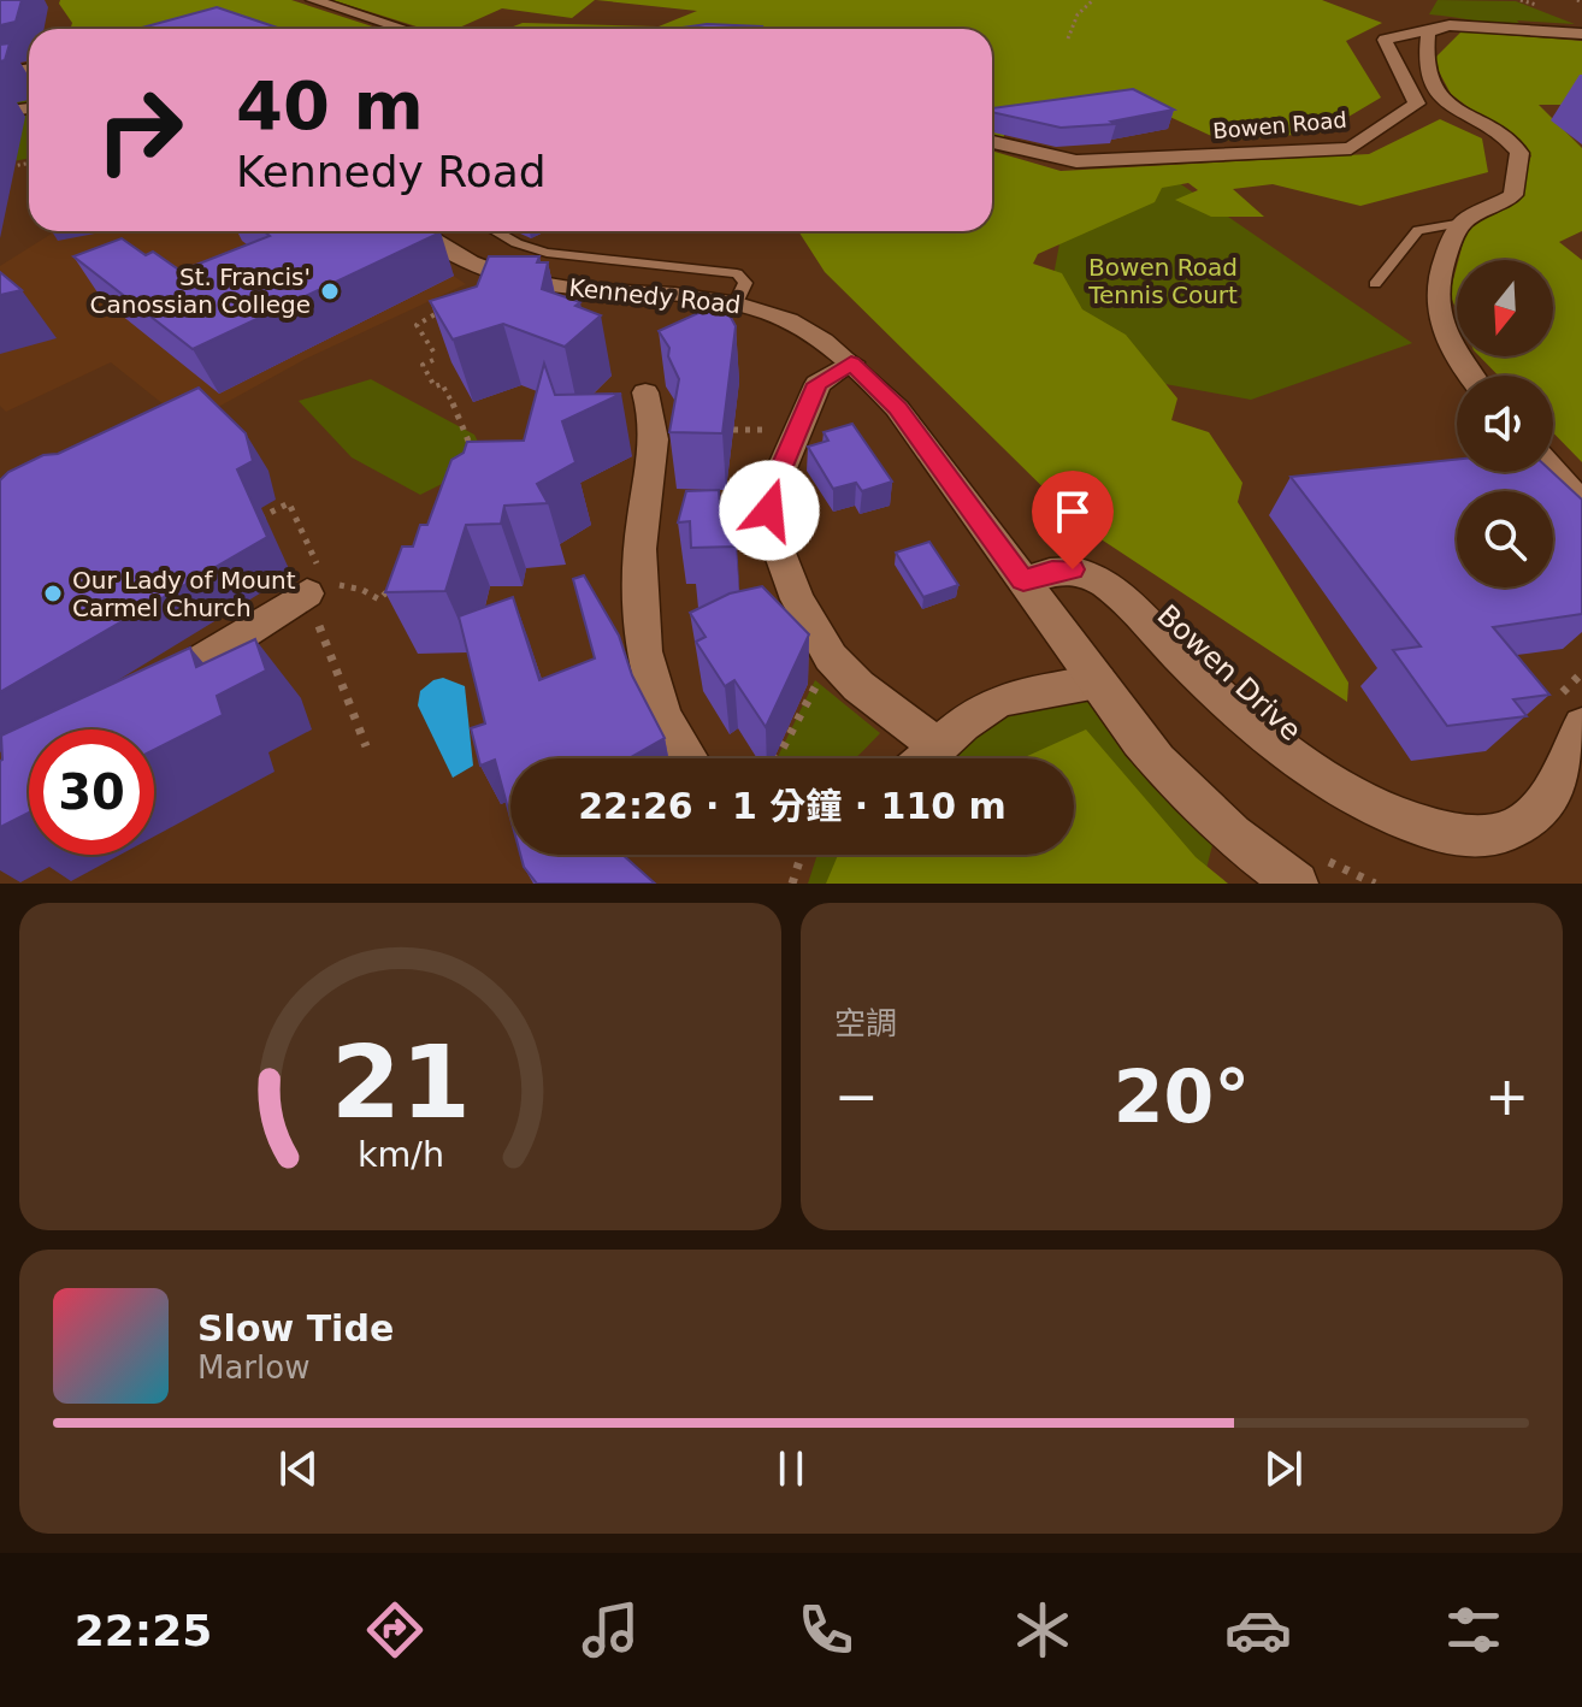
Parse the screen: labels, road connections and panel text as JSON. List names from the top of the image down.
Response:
{
  "streets": {
    "street": ["Bowen Road", "Kennedy Road", "Bowen Drive"]
  },
  "crossings": [
    ["Kennedy Road", "Bowen Drive"]
  ],
  "parks": ["Bowen Road Tennis Court"],
  "places": ["St. Francis' Canossian College", "Our Lady of Mount Carmel Church"],
  "north": "bottom",
  "page": {
    "turn": ["40 m", "Kennedy Road"],
    "limit": "30",
    "trip": "22:26 · 1 分鐘 · 110 m",
    "tile": "空調",
    "heat": ["−", "20°", "+"],
    "song": ["Slow Tide", "Marlow"],
    "tabs": "22:25",
    "gauge": ["21", "km/h"]
  }
}
